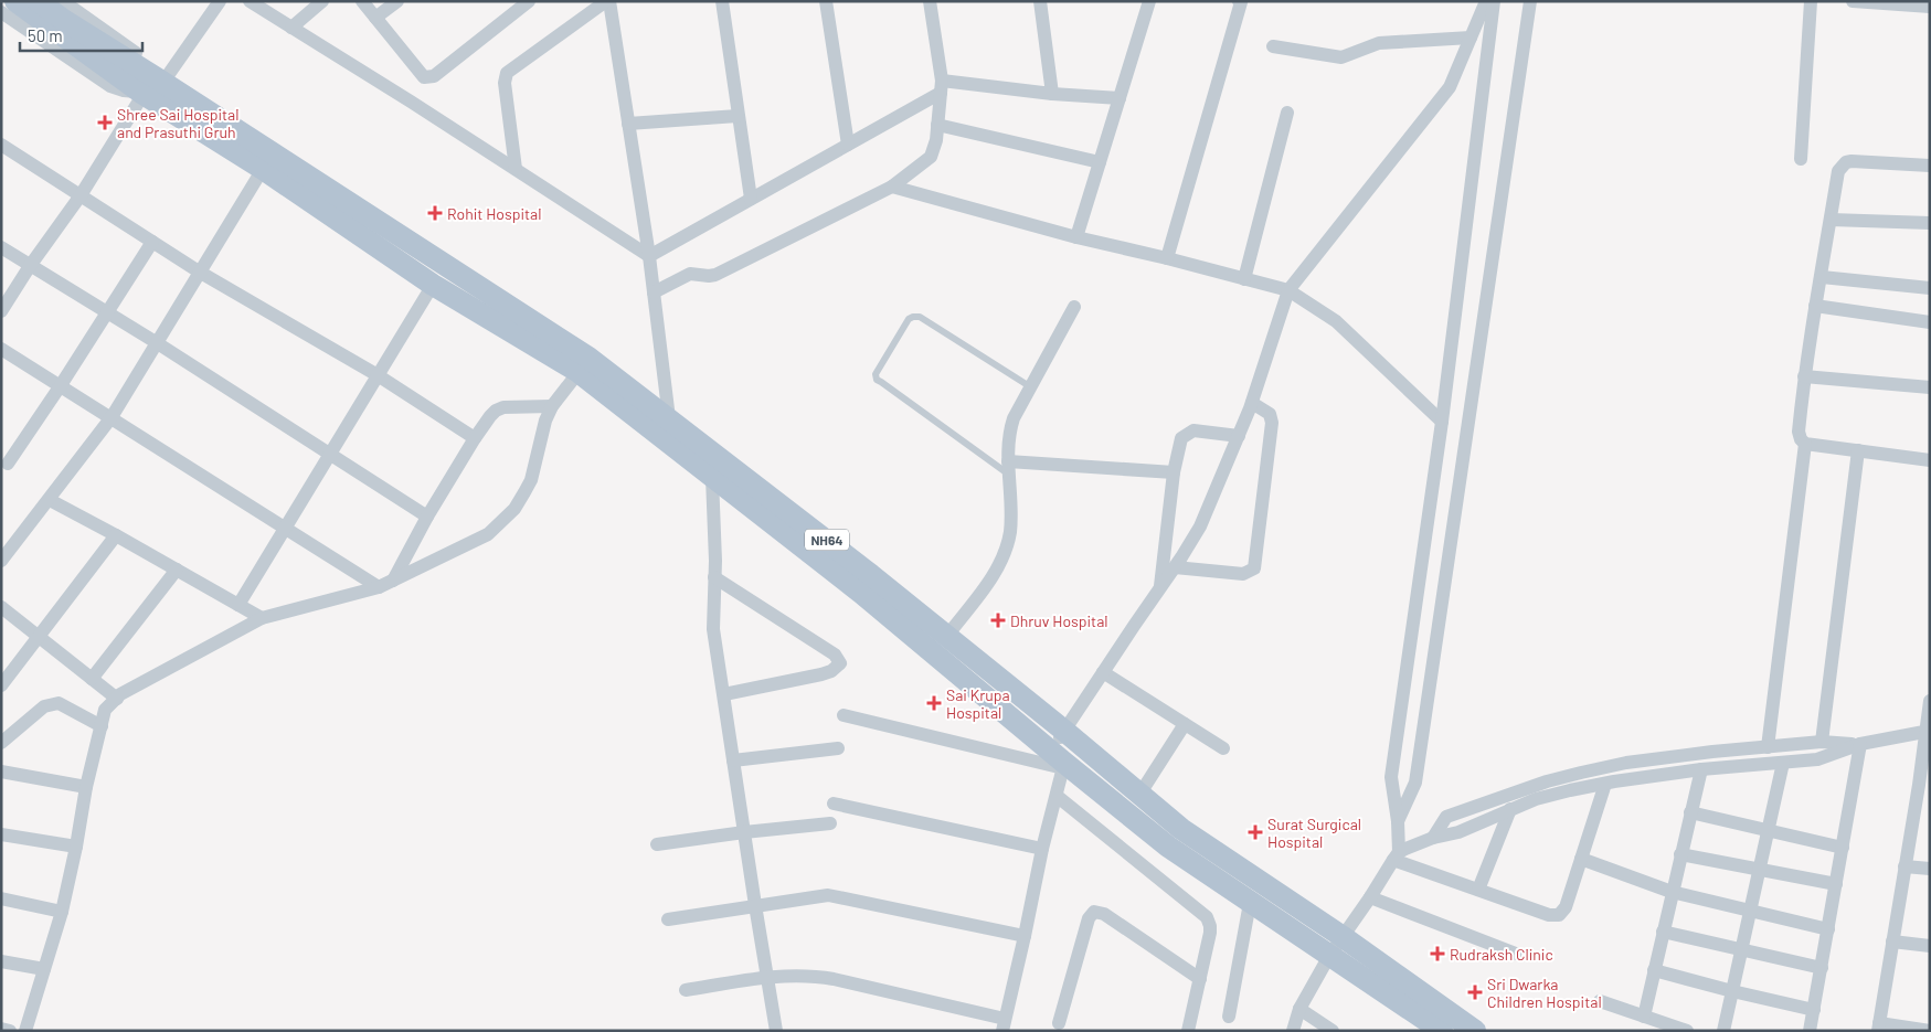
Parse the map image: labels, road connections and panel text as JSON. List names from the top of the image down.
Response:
{
  "streets": {
    "main road": ["NH64"]
  },
  "places": {
    "health": [
      "Shree Sai Hospital and Prasuthi Gruh",
      "Rohit Hospital",
      "Dhruv Hospital",
      "Sai Krupa Hospital",
      "Surat Surgical Hospital",
      "Rudraksh Clinic",
      "Sri Dwarka Children Hospital"
    ]
  },
  "scale_bar": "50 m"
}
